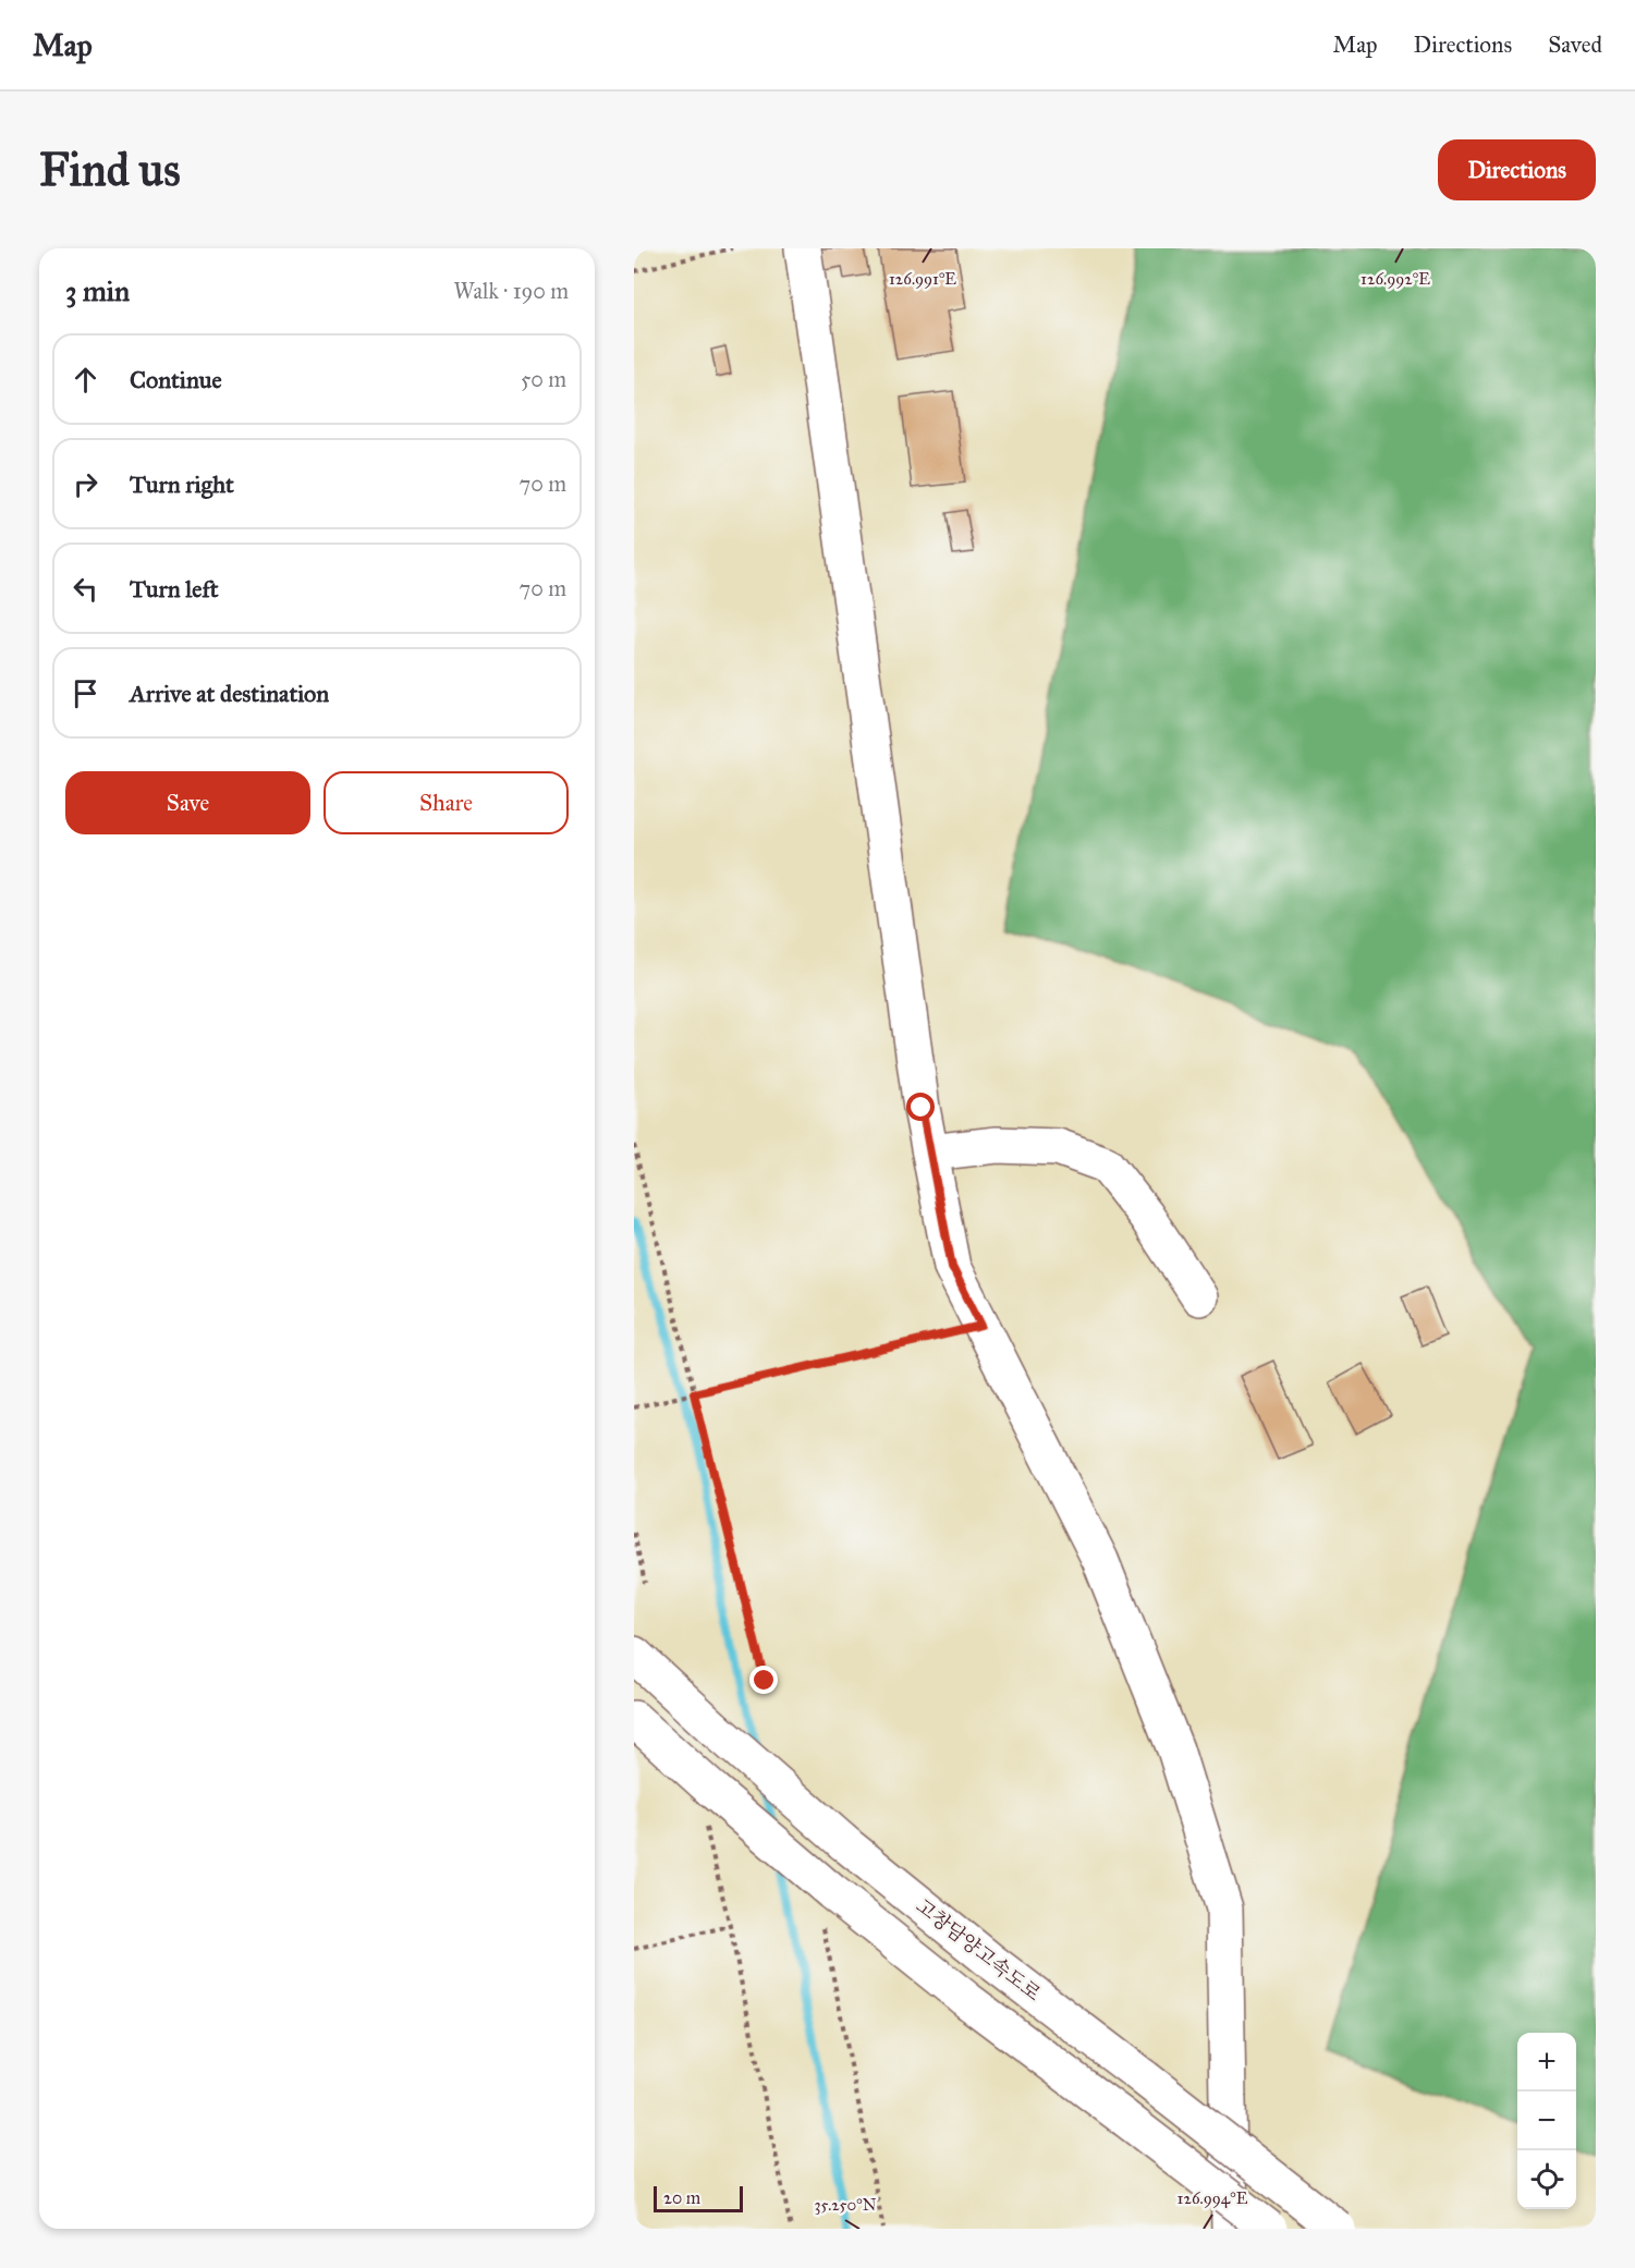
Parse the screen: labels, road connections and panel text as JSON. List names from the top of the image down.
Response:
{
  "streets": {
    "main road": ["고창담양고속도로"]
  },
  "scale_bar": "20 m",
  "page": {
    "header": "Map",
    "nav": ["Map", "Directions", "Saved"],
    "buttons": [
      "Directions",
      ["Save", "Share"]
    ],
    "title": "Find us",
    "heading": ["3 min", "Walk · 190 m"],
    "list": [
      ["Continue", "50 m"],
      ["Turn right", "70 m"],
      ["Turn left", "70 m"],
      "Arrive at destination"
    ],
    "map_buttons": ["+", "−"],
    "scale": "20 m"
  },
  "coordinates": [
    "126.991°E",
    "126.992°E",
    "126.994°E",
    "35.250°N"
  ]
}
